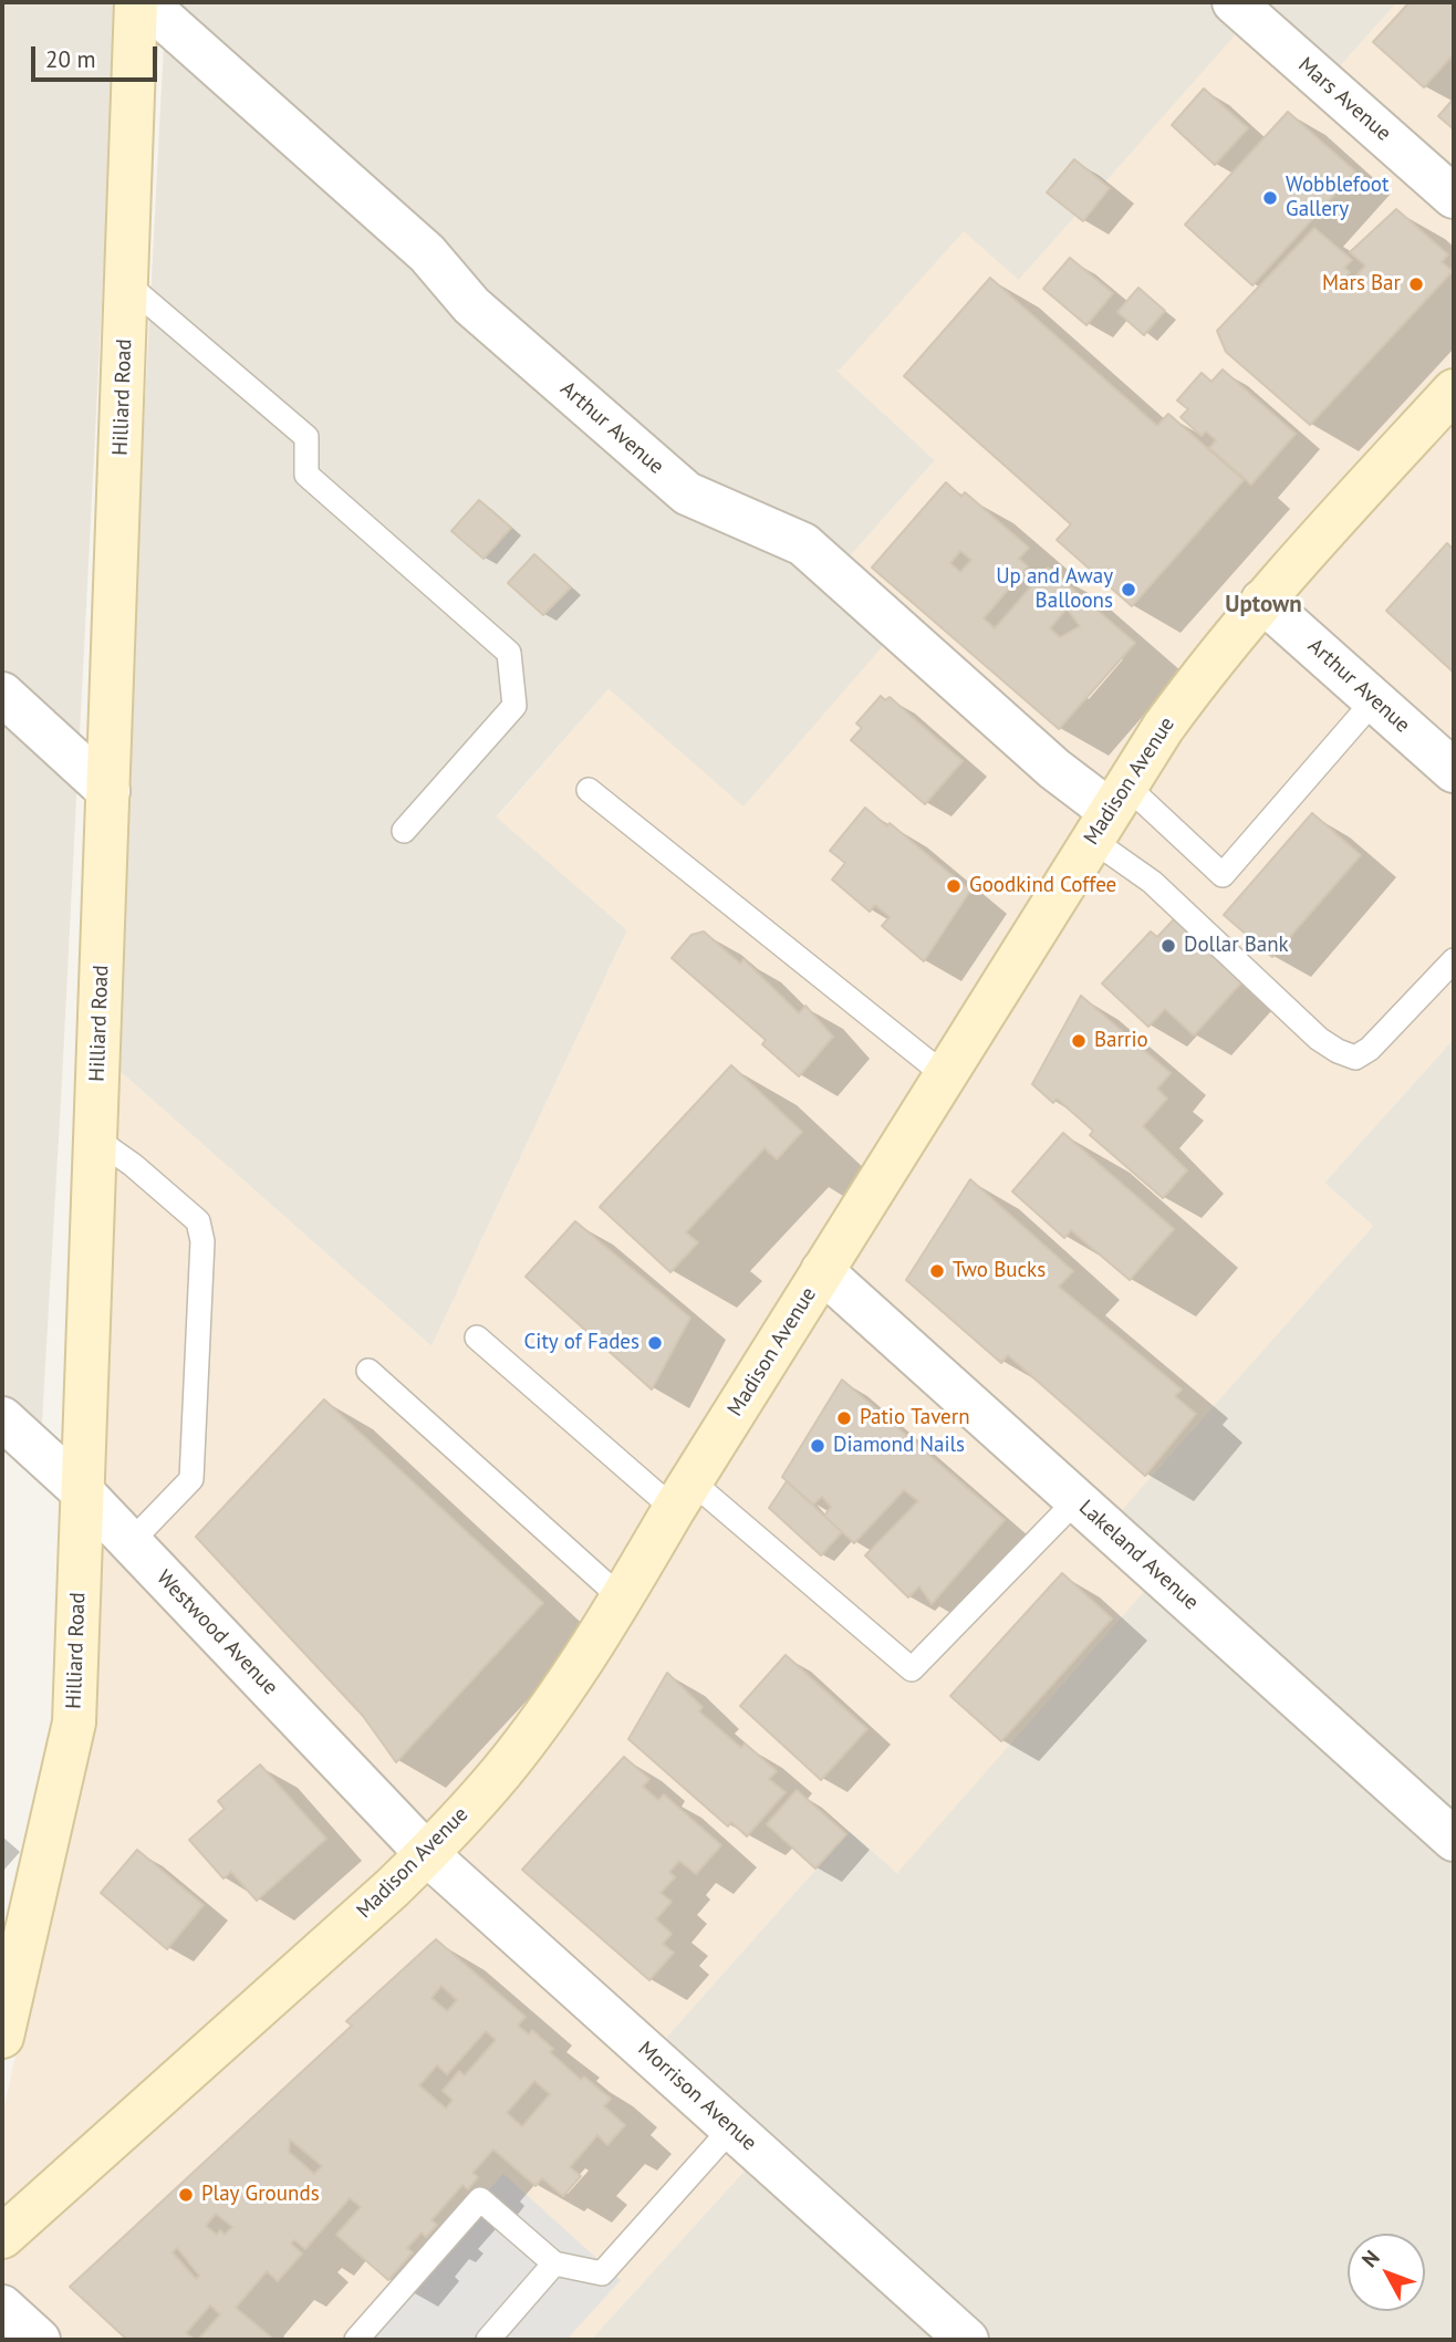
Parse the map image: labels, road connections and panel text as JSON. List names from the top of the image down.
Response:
{
  "streets": {
    "main road": ["Hilliard Road", "Madison Avenue"],
    "street": [
      "Mars Avenue",
      "Arthur Avenue",
      "Lakeland Avenue",
      "Westwood Avenue",
      "Morrison Avenue"
    ]
  },
  "crossings": [
    ["Hilliard Road", "Westwood Avenue"],
    ["Arthur Avenue", "Madison Avenue"],
    ["Madison Avenue", "Lakeland Avenue"],
    ["Madison Avenue", "Westwood Avenue"],
    ["Madison Avenue", "Morrison Avenue"],
    ["Westwood Avenue", "Morrison Avenue"]
  ],
  "districts": ["Uptown"],
  "places": [
    "Wobblefoot Gallery",
    "Mars Bar",
    "Up and Away Balloons",
    "Goodkind Coffee",
    "Dollar Bank",
    "Barrio",
    "Two Bucks",
    "City of Fades",
    "Patio Tavern",
    "Diamond Nails",
    "Play Grounds"
  ],
  "scale_bar": "20 m",
  "north": "top left"
}
